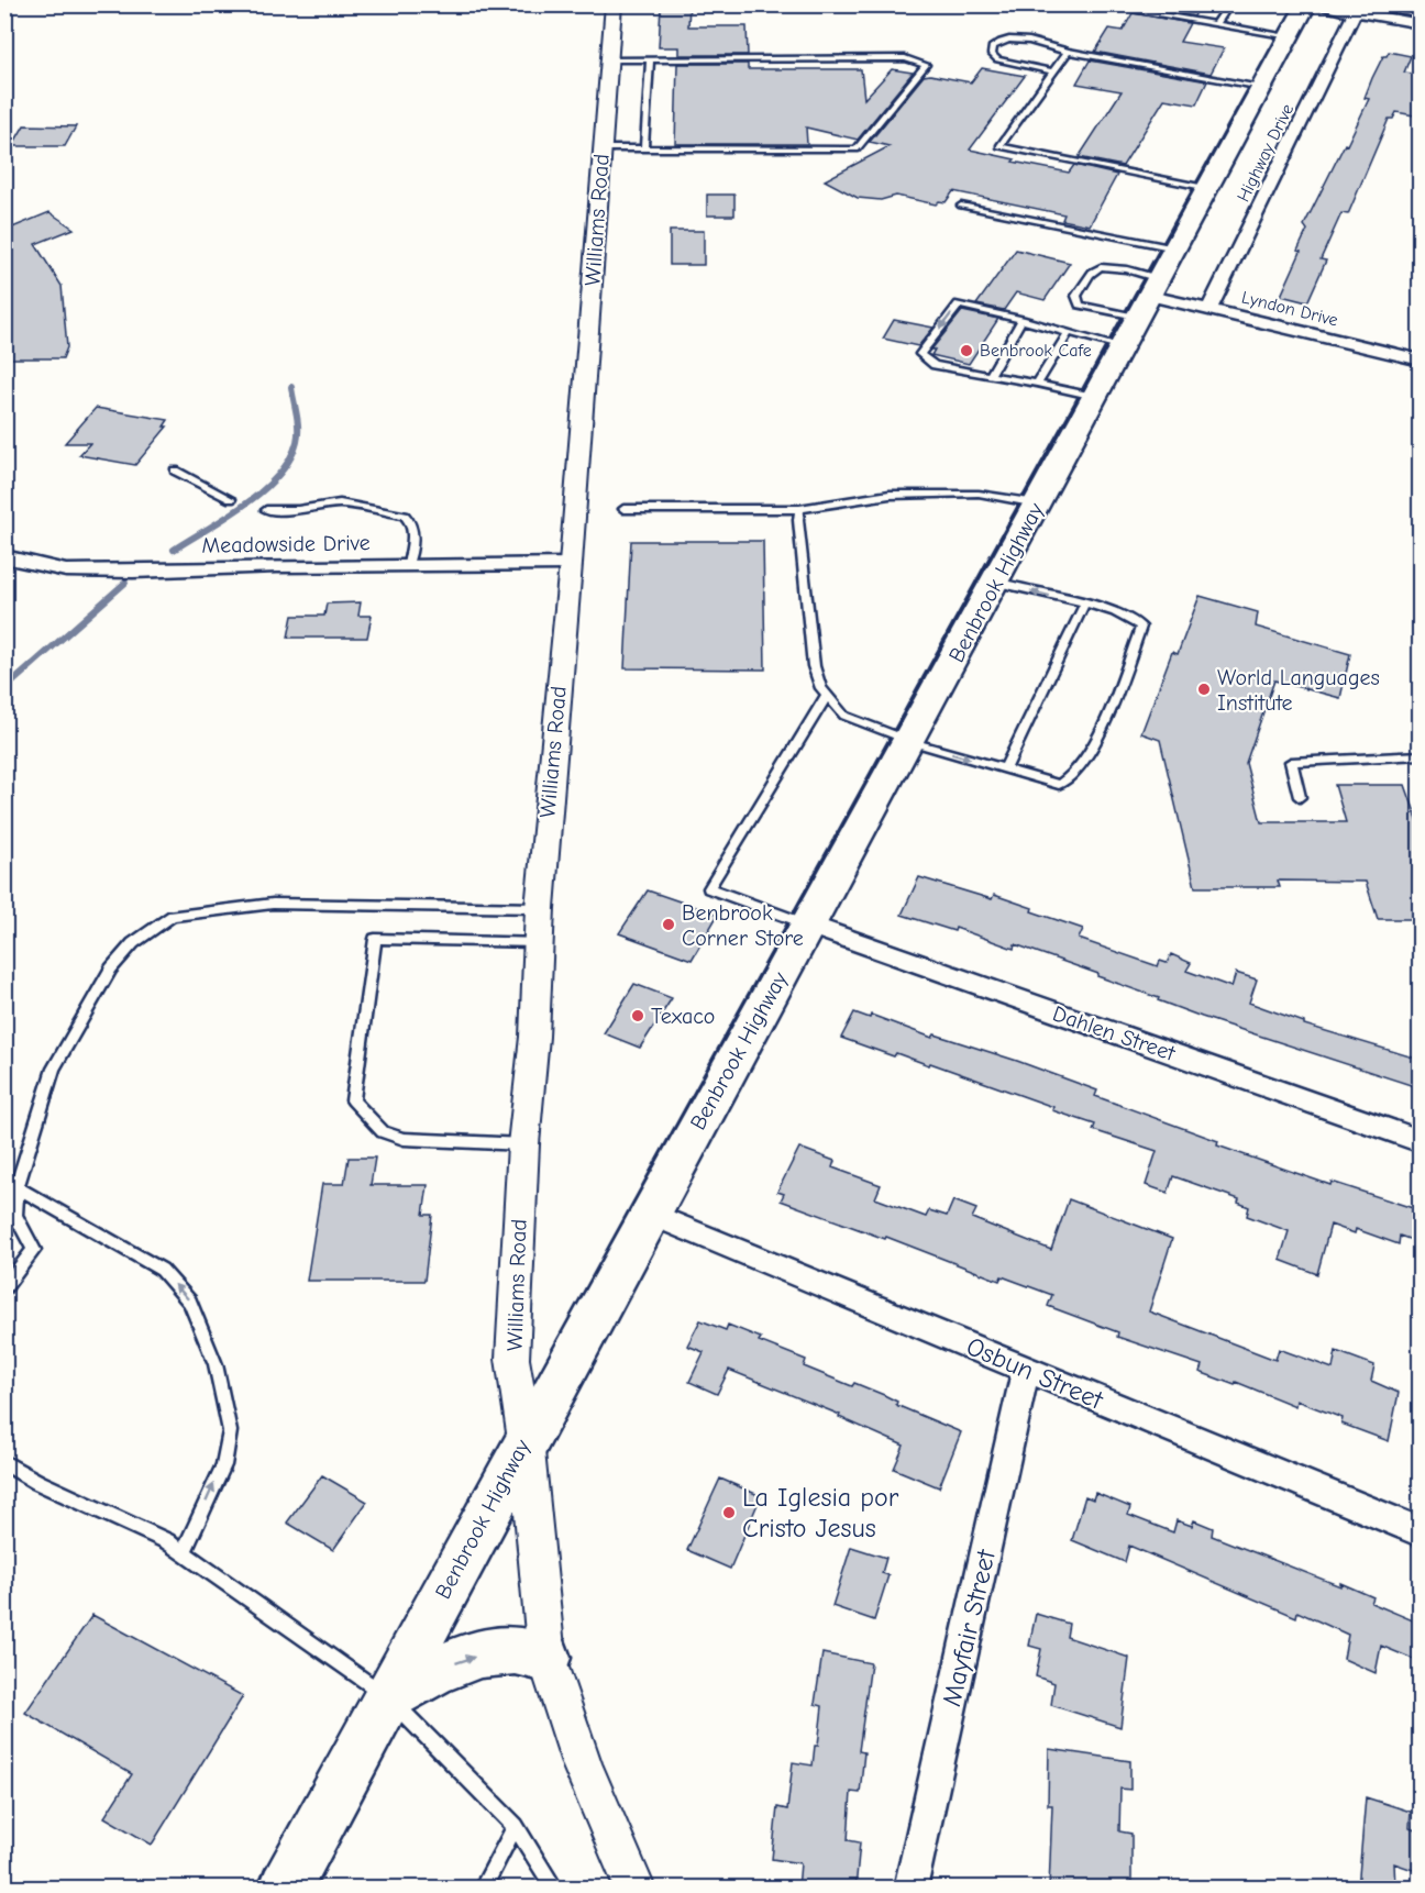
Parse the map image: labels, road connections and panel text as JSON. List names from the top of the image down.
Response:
{
  "streets": {
    "main road": ["Benbrook Highway"],
    "street": [
      "Highway Drive",
      "Williams Road",
      "Lyndon Drive",
      "Meadowside Drive",
      "Dahlen Street",
      "Osbun Street",
      "Mayfair Street"
    ]
  },
  "crossings": [
    ["Highway Drive", "Lyndon Drive"],
    ["Williams Road", "Meadowside Drive"],
    ["Williams Road", "Benbrook Highway"],
    ["Lyndon Drive", "Benbrook Highway"],
    ["Benbrook Highway", "Dahlen Street"],
    ["Benbrook Highway", "Osbun Street"],
    ["Osbun Street", "Mayfair Street"]
  ],
  "places": [
    "Benbrook Cafe",
    "World Languages Institute",
    "Benbrook Corner Store",
    "Texaco",
    "La Iglesia por Cristo Jesus"
  ]
}
